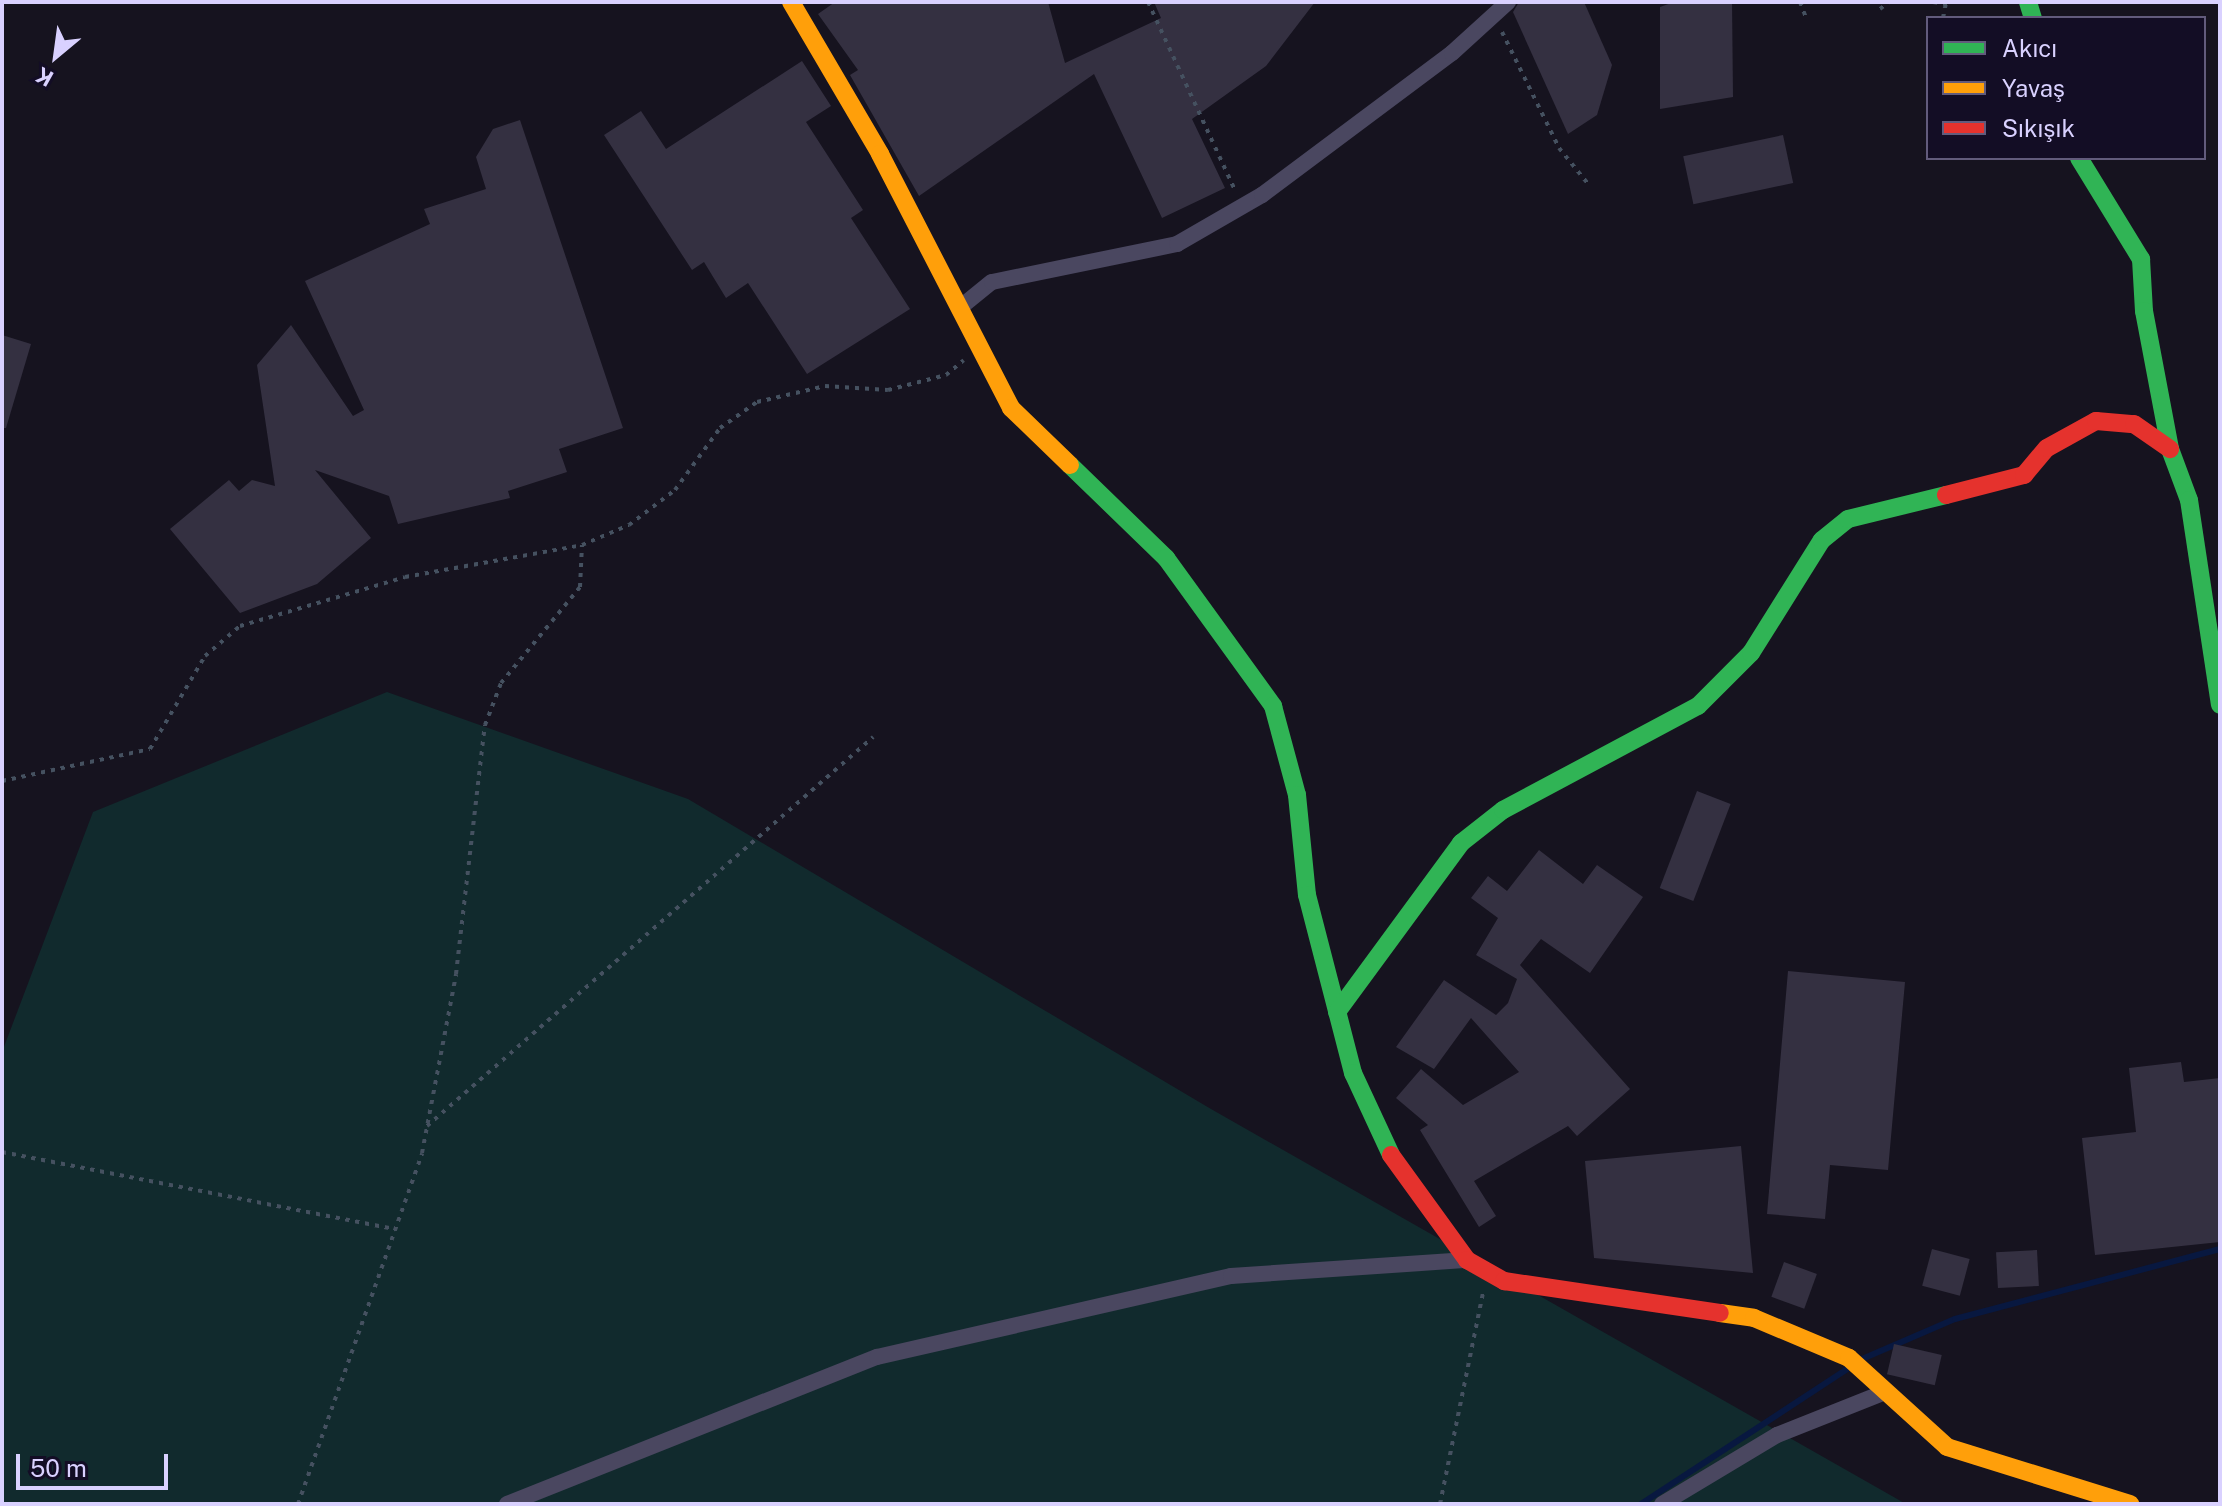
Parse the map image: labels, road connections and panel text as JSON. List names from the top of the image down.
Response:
{
  "legend": ["Akıcı", "Yavaş", "Sıkışık"],
  "scale_bar": "50 m",
  "north": "bottom left"
}
